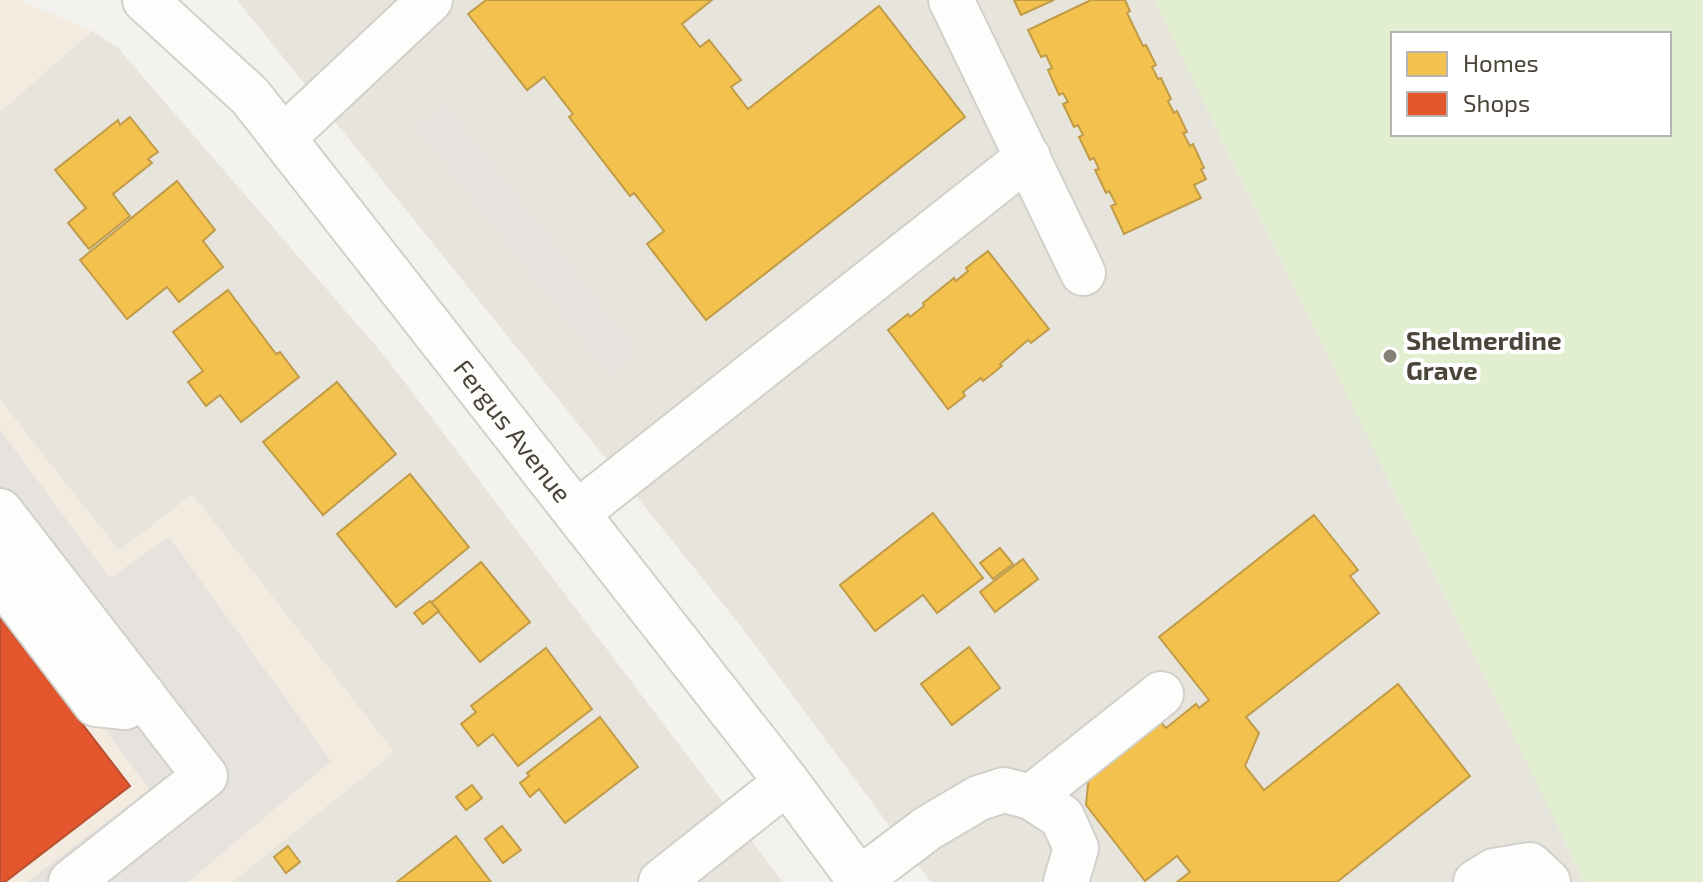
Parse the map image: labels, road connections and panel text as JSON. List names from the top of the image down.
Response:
{
  "streets": {
    "street": ["Fergus Avenue"]
  },
  "places": ["Shelmerdine Grave"],
  "legend": ["Homes", "Shops"]
}
